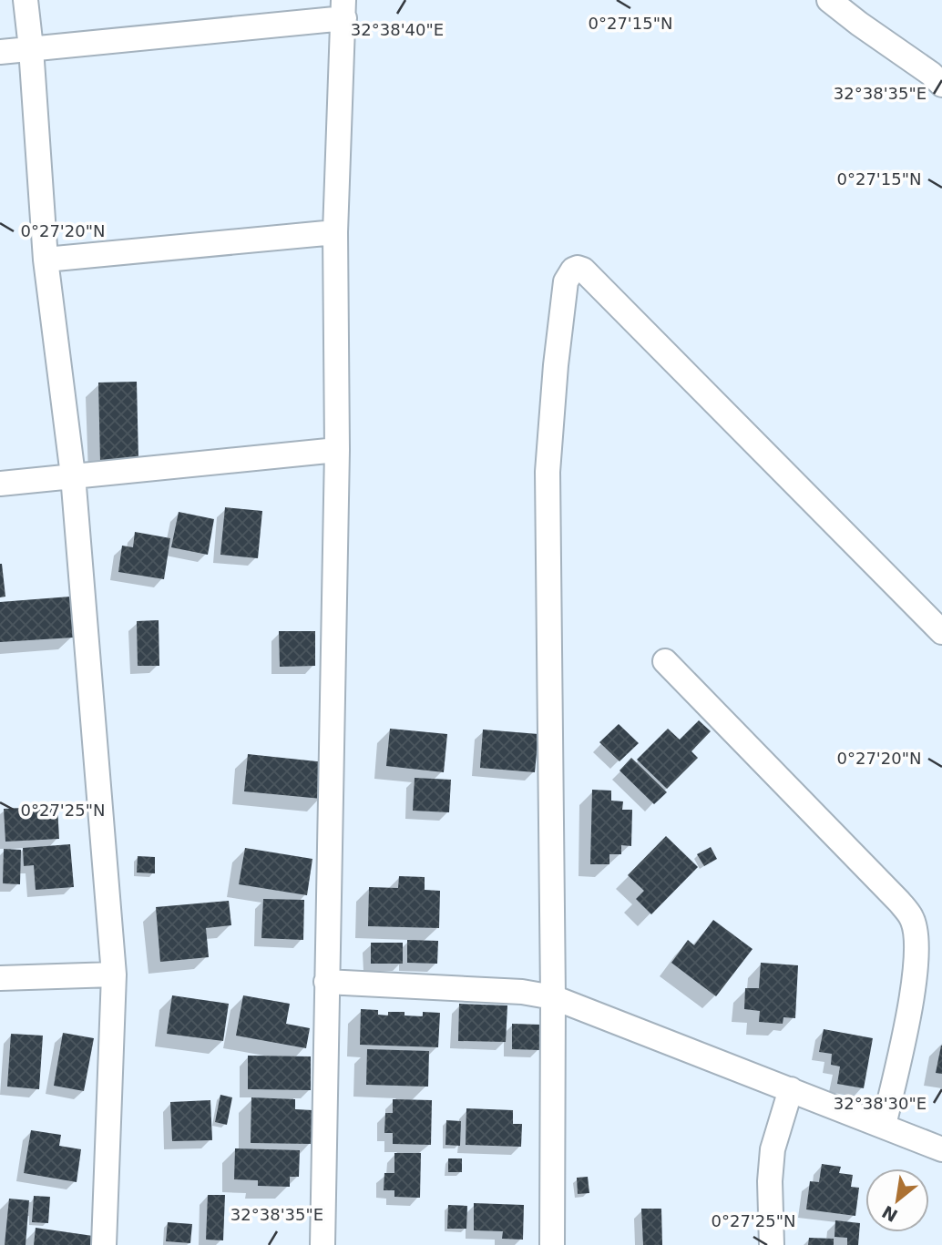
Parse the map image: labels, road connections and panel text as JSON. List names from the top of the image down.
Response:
{
  "north": "bottom left",
  "coordinates": [
    "0°27'15\"N",
    "32°38'40\"E",
    "32°38'35\"E",
    "0°27'20\"N",
    "0°27'25\"N",
    "32°38'30\"E"
  ]
}
